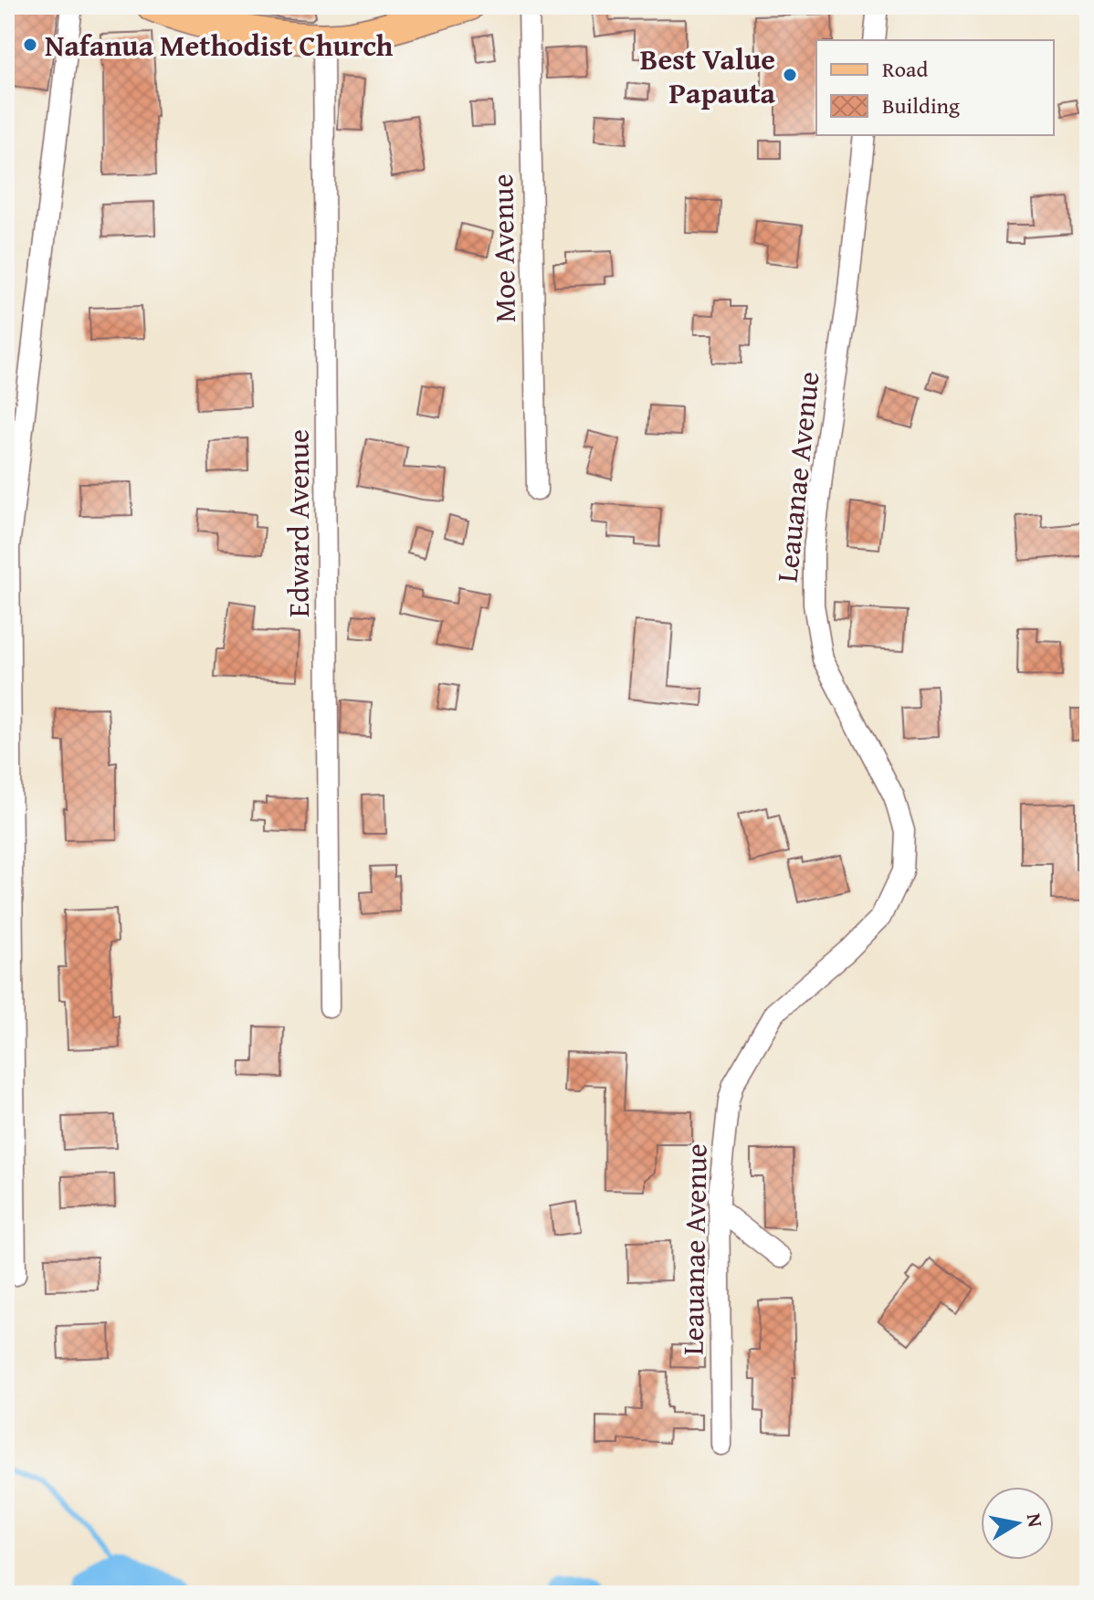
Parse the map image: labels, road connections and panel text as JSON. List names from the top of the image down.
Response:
{
  "streets": {
    "street": ["Moe Avenue", "Leauanae Avenue", "Edward Avenue"]
  },
  "places": ["Nafanua Methodist Church", "Best Value Papauta"],
  "legend": ["Road", "Building"],
  "north": "right"
}
